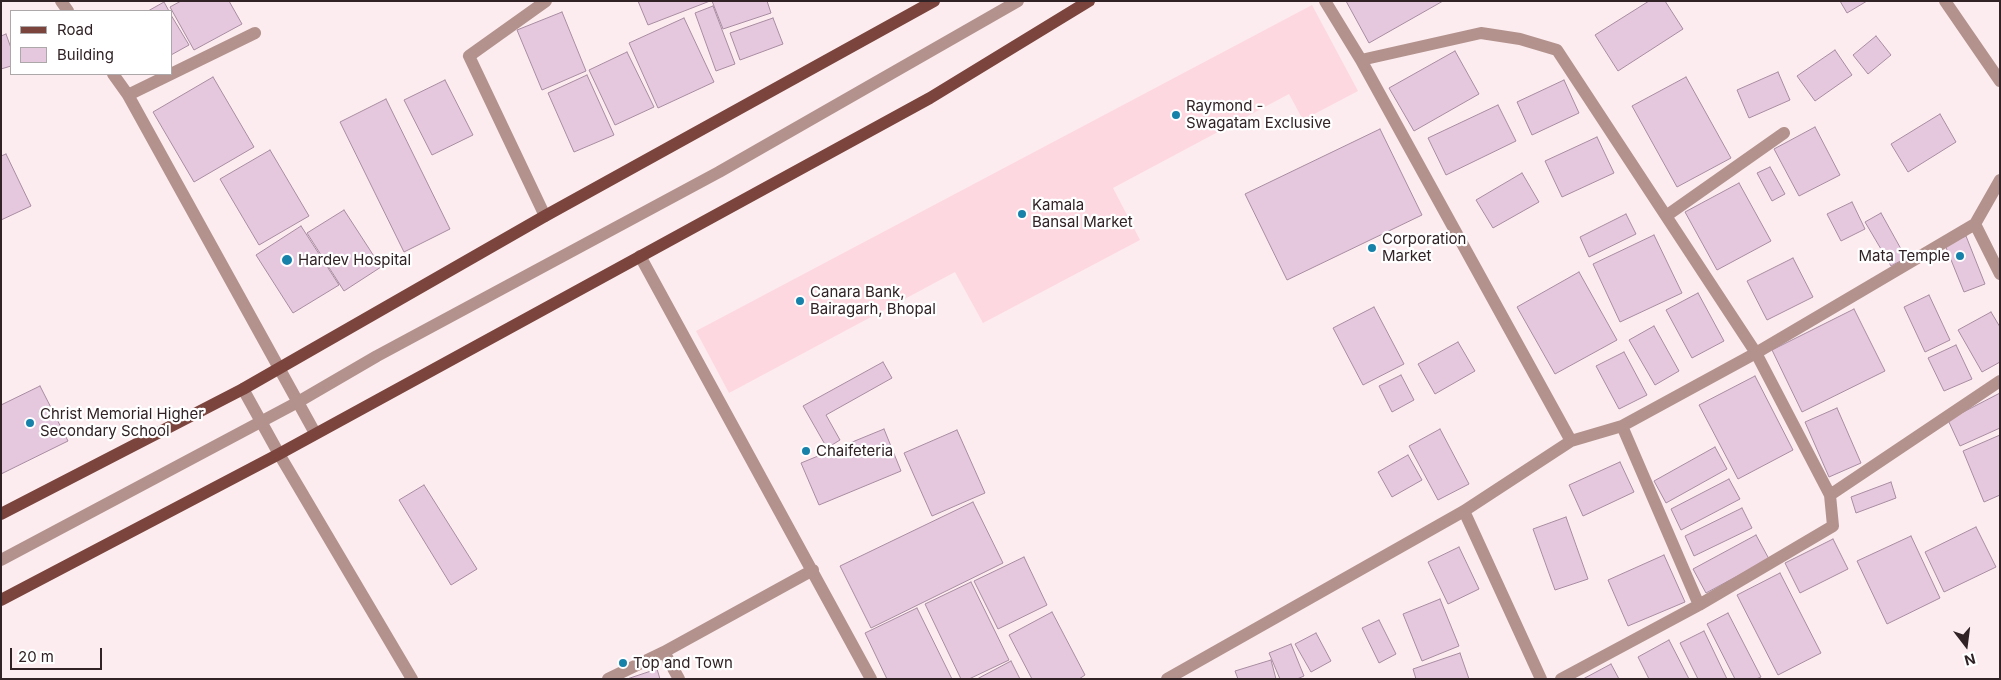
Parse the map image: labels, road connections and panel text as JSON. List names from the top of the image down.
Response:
{
  "places": [
    "Raymond - Swagatam Exclusive",
    "Kamala Bansal Market",
    "Corporation Market",
    "Mata Temple",
    "Hardev Hospital",
    "Canara Bank, Bairagarh, Bhopal",
    "Christ Memorial Higher Secondary School",
    "Chaifeteria",
    "Top and Town"
  ],
  "legend": ["Road", "Building"],
  "scale_bar": "20 m",
  "north": "bottom"
}
